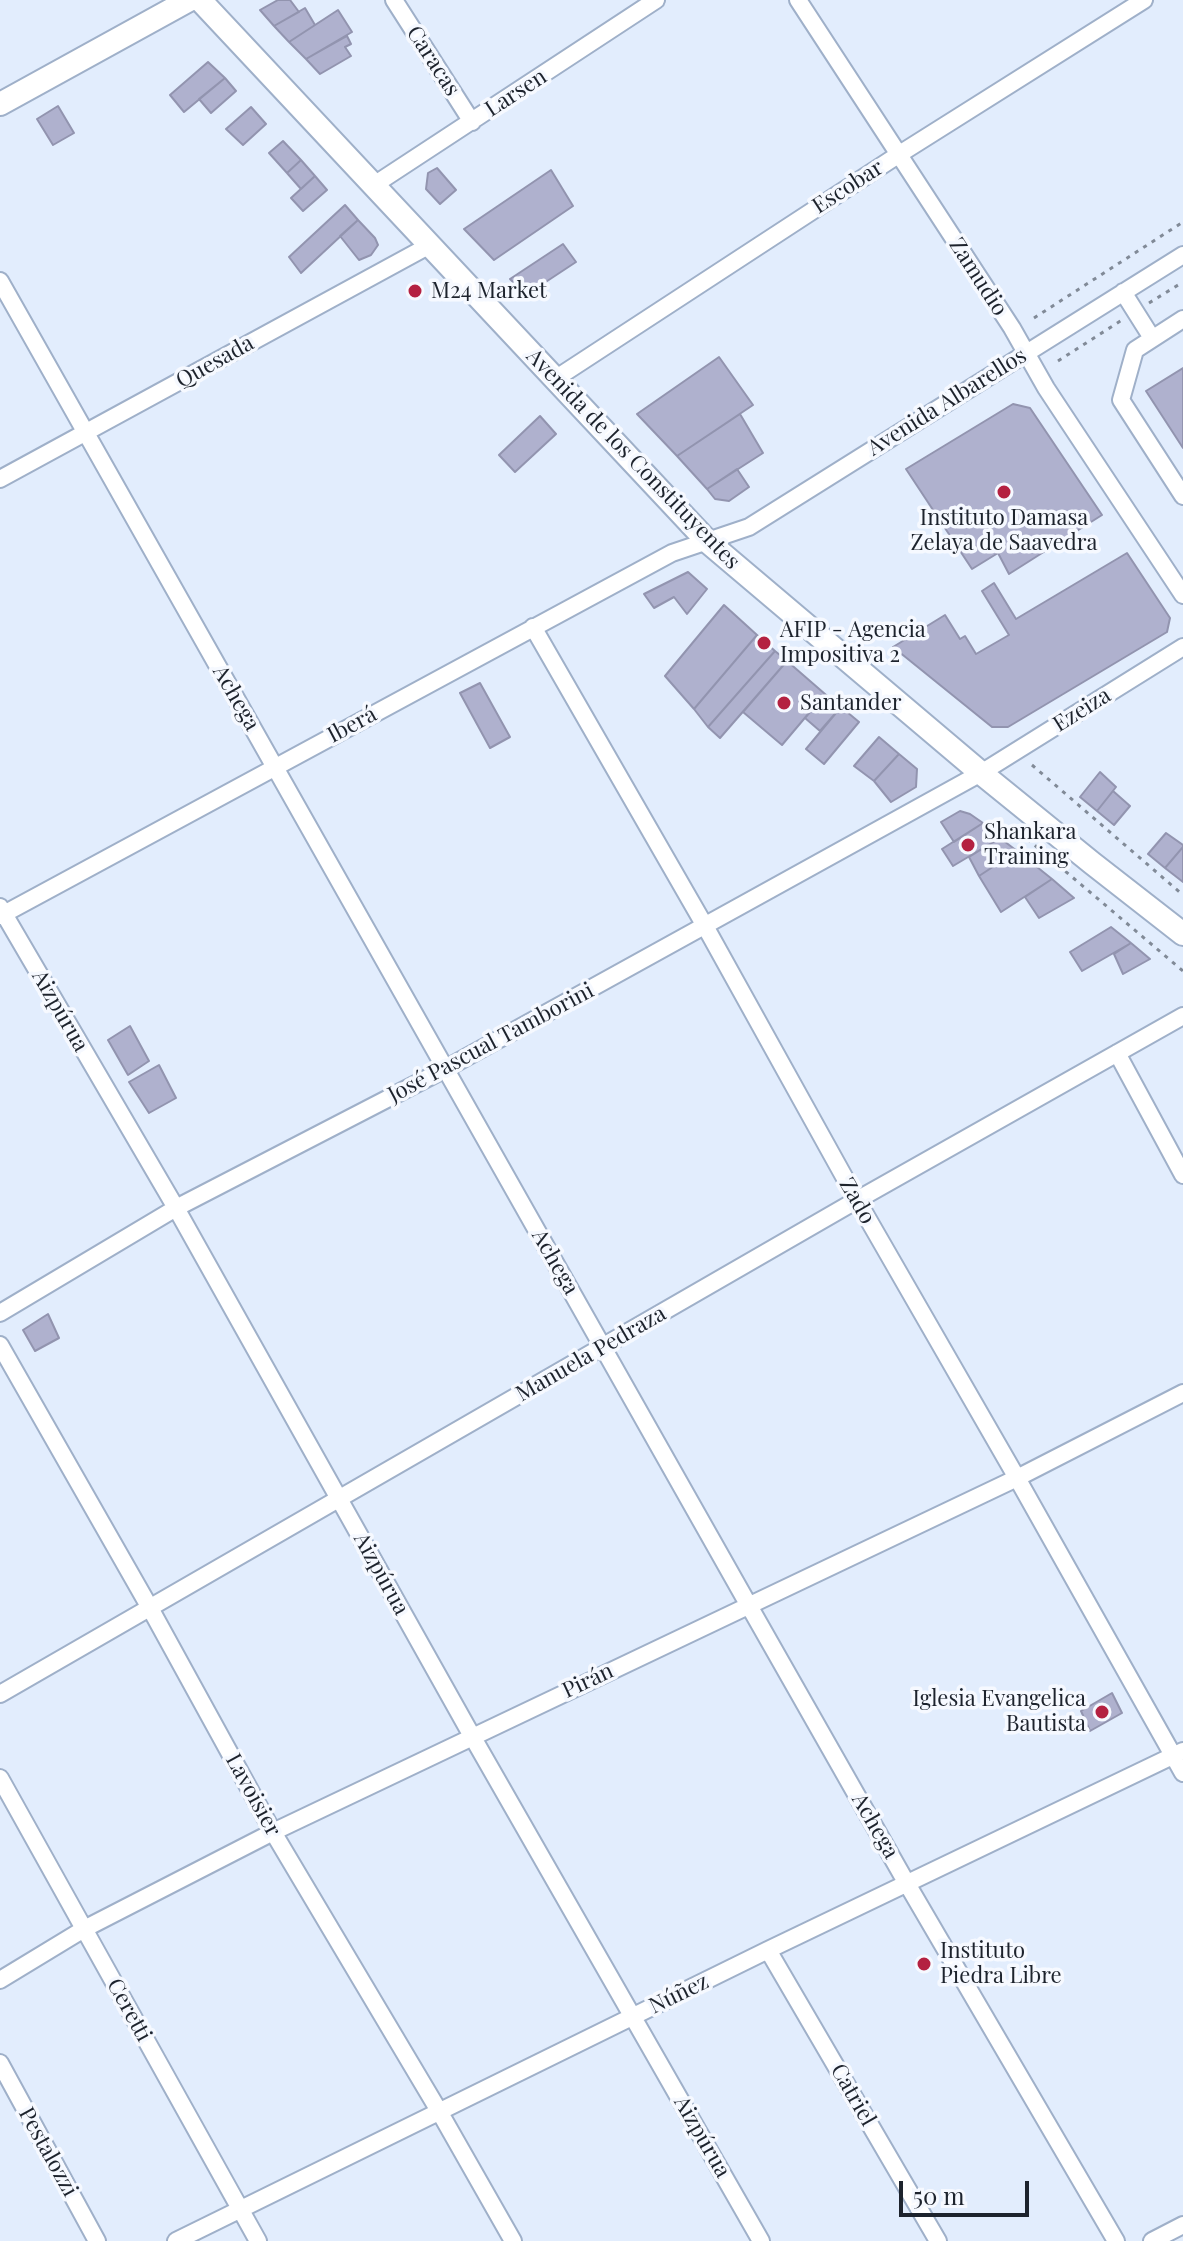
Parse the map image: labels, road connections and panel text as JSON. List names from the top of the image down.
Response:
{
  "streets": {
    "main road": ["Avenida de los Constituyentes"],
    "street": [
      "Caracas",
      "Larsen",
      "Escobar",
      "Zamudio",
      "Quesada",
      "Avenida Albarellos",
      "Achega",
      "Ezeiza",
      "Iberá",
      "Aizpúrua",
      "José Pascual Tamborini",
      "Zado",
      "Manuela Pedraza",
      "Pirán",
      "Lavoisier",
      "Núñez",
      "Ceretti",
      "Catriel",
      "Pestalozzi"
    ]
  },
  "crossings": [
    ["Caracas", "Larsen"],
    ["Larsen", "Avenida de los Constituyentes"],
    ["Escobar", "Zamudio"],
    ["Escobar", "Avenida de los Constituyentes"],
    ["Zamudio", "Avenida Albarellos"],
    ["Quesada", "Avenida de los Constituyentes"],
    ["Quesada", "Achega"],
    ["Avenida Albarellos", "Avenida de los Constituyentes"],
    ["Avenida Albarellos", "Iberá"],
    ["Avenida de los Constituyentes", "Ezeiza"],
    ["Avenida de los Constituyentes", "Iberá"],
    ["Avenida de los Constituyentes", "José Pascual Tamborini"],
    ["Achega", "Iberá"],
    ["Achega", "José Pascual Tamborini"],
    ["Achega", "Manuela Pedraza"],
    ["Achega", "Pirán"],
    ["Achega", "Núñez"],
    ["Ezeiza", "José Pascual Tamborini"],
    ["Iberá", "Aizpúrua"],
    ["Iberá", "Zado"],
    ["Aizpúrua", "José Pascual Tamborini"],
    ["Aizpúrua", "Manuela Pedraza"],
    ["Aizpúrua", "Pirán"],
    ["Aizpúrua", "Núñez"],
    ["José Pascual Tamborini", "Zado"],
    ["Zado", "Manuela Pedraza"],
    ["Zado", "Pirán"],
    ["Zado", "Núñez"],
    ["Manuela Pedraza", "Lavoisier"],
    ["Pirán", "Lavoisier"],
    ["Pirán", "Ceretti"],
    ["Lavoisier", "Núñez"],
    ["Núñez", "Ceretti"],
    ["Núñez", "Catriel"]
  ],
  "places": [
    "M24 Market",
    "Instituto Damasa Zelaya de Saavedra",
    "AFIP - Agencia Impositiva 2",
    "Santander",
    "Shankara Training",
    "Iglesia Evangelica Bautista",
    "Instituto Piedra Libre"
  ],
  "scale_bar": "50 m"
}
